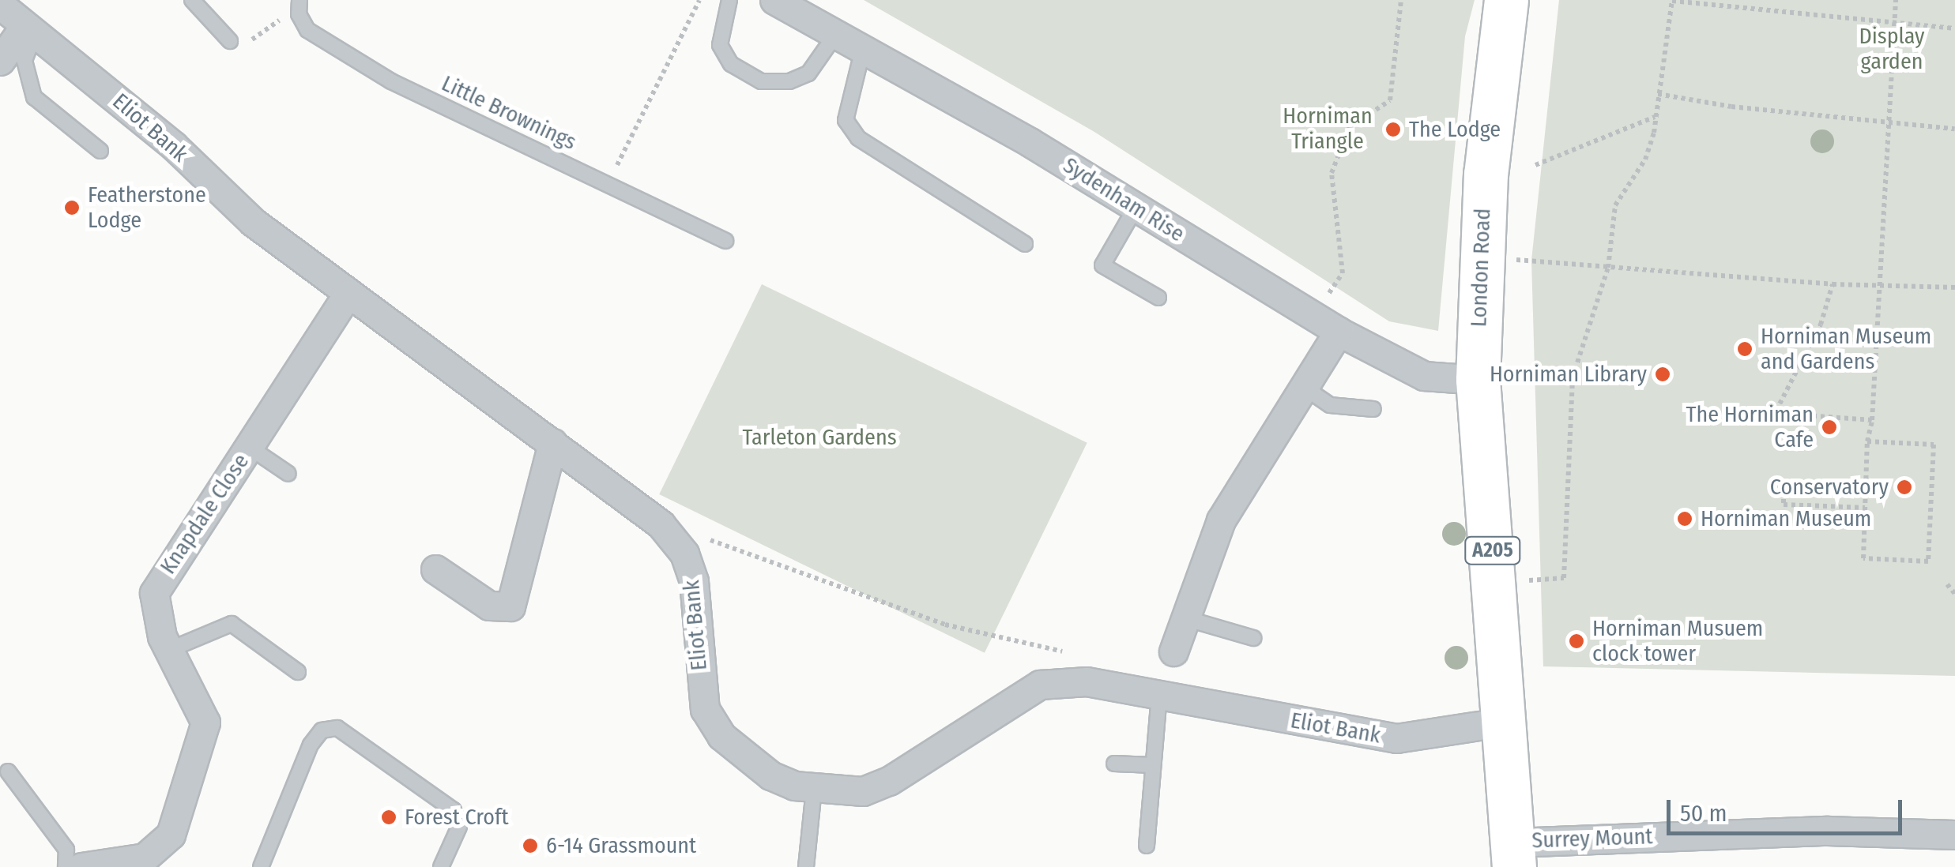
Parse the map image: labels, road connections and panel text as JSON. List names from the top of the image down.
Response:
{
  "streets": {
    "highway": ["London Road", "A205"],
    "street": [
      "Eliot Bank",
      "Sydenham Rise",
      "Knapdale Close",
      "Surrey Mount"
    ],
    "lane": ["Little Brownings"]
  },
  "crossings": [
    ["Eliot Bank", "London Road"],
    ["Eliot Bank", "Knapdale Close"],
    ["Sydenham Rise", "London Road"],
    ["London Road", "Surrey Mount"]
  ],
  "parks": ["Display garden", "Horniman Triangle", "Tarleton Gardens"],
  "places": [
    "The Lodge",
    "Featherstone Lodge",
    "Horniman Museum and Gardens",
    "Horniman Library",
    "The Horniman Cafe",
    "Conservatory",
    "Horniman Museum",
    "Horniman Musuem clock tower",
    "Forest Croft",
    "6-14 Grassmount"
  ],
  "scale_bar": "50 m"
}
